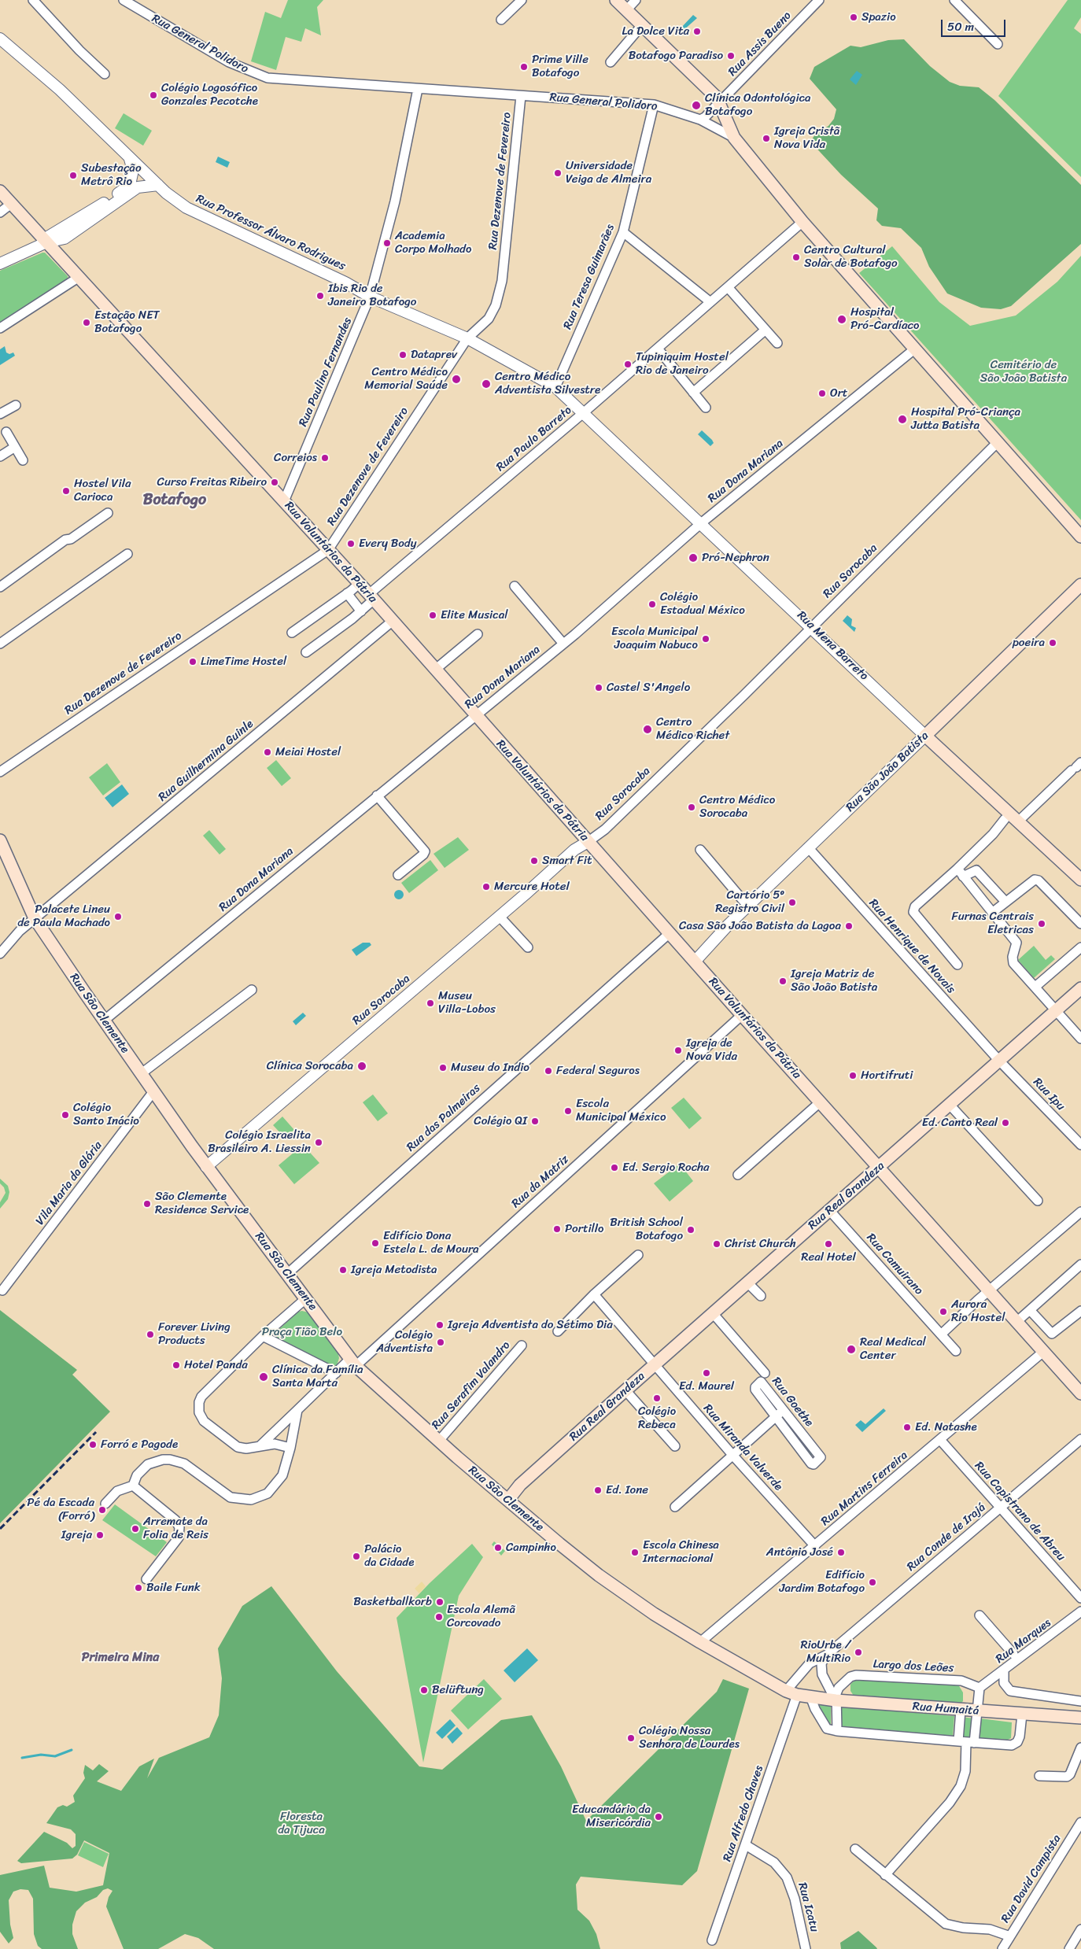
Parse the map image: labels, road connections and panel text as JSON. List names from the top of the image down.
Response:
{
  "streets": {
    "main road": [
      "Rua General Polidoro",
      "Rua Voluntários da Pátria",
      "Rua Mena Barreto",
      "Rua São João Batista",
      "Rua São Clemente",
      "Rua Real Grandeza",
      "Rua Humaitá"
    ],
    "street": [
      "Rua Assis Bueno",
      "Rua Dezenove de Fevereiro",
      "Rua Professor Álvaro Rodrigues",
      "Rua Teresa Guimarães",
      "Rua Paulino Fernandes",
      "Rua Paulo Barreto",
      "Rua Dona Mariana",
      "Rua Sorocaba",
      "Rua Guilhermina Guinle",
      "Rua Henrique de Novais",
      "Rua Ipu",
      "Rua das Palmeiras",
      "Rua da Matriz",
      "Vila Maria da Glória",
      "Rua Camuirano",
      "Rua Serafim Valandro",
      "Rua Goethe",
      "Rua Miranda Valverde",
      "Rua Martins Ferreira",
      "Rua Capistrano de Abreu",
      "Rua Conde de Irajá",
      "Rua Marques",
      "Largo dos Leões",
      "Rua Alfredo Chaves",
      "Rua David Campista",
      "Rua Icatu"
    ]
  },
  "crossings": [
    ["Rua General Polidoro", "Rua Assis Bueno"],
    ["Rua General Polidoro", "Rua Dezenove de Fevereiro"],
    ["Rua General Polidoro", "Rua Teresa Guimarães"],
    ["Rua General Polidoro", "Rua Paulino Fernandes"],
    ["Rua General Polidoro", "Rua Paulo Barreto"],
    ["Rua General Polidoro", "Rua Dona Mariana"],
    ["Rua General Polidoro", "Rua Sorocaba"],
    ["Rua Dezenove de Fevereiro", "Rua Professor Álvaro Rodrigues"],
    ["Rua Dezenove de Fevereiro", "Rua Voluntários da Pátria"],
    ["Rua Professor Álvaro Rodrigues", "Rua Teresa Guimarães"],
    ["Rua Professor Álvaro Rodrigues", "Rua Paulino Fernandes"],
    ["Rua Professor Álvaro Rodrigues", "Rua Paulo Barreto"],
    ["Rua Professor Álvaro Rodrigues", "Rua Mena Barreto"],
    ["Rua Paulino Fernandes", "Rua Voluntários da Pátria"],
    ["Rua Paulo Barreto", "Rua Voluntários da Pátria"],
    ["Rua Paulo Barreto", "Rua Mena Barreto"],
    ["Rua Dona Mariana", "Rua Voluntários da Pátria"],
    ["Rua Dona Mariana", "Rua Mena Barreto"],
    ["Rua Dona Mariana", "Rua São Clemente"],
    ["Rua Voluntários da Pátria", "Rua Sorocaba"],
    ["Rua Voluntários da Pátria", "Rua Guilhermina Guinle"],
    ["Rua Voluntários da Pátria", "Rua São João Batista"],
    ["Rua Voluntários da Pátria", "Rua das Palmeiras"],
    ["Rua Voluntários da Pátria", "Rua da Matriz"],
    ["Rua Voluntários da Pátria", "Rua Real Grandeza"],
    ["Rua Voluntários da Pátria", "Rua Martins Ferreira"],
    ["Rua Sorocaba", "Rua Mena Barreto"],
    ["Rua Sorocaba", "Rua São Clemente"],
    ["Rua Mena Barreto", "Rua São João Batista"],
    ["Rua Guilhermina Guinle", "Rua São Clemente"],
    ["Rua São João Batista", "Rua Henrique de Novais"],
    ["Rua Henrique de Novais", "Rua Ipu"],
    ["Rua Henrique de Novais", "Rua Real Grandeza"],
    ["Rua São Clemente", "Rua das Palmeiras"],
    ["Rua São Clemente", "Rua da Matriz"],
    ["Rua São Clemente", "Vila Maria da Glória"],
    ["Rua São Clemente", "Rua Real Grandeza"],
    ["Rua São Clemente", "Rua Serafim Valandro"],
    ["Rua São Clemente", "Rua Martins Ferreira"],
    ["Rua São Clemente", "Rua Conde de Irajá"],
    ["Rua São Clemente", "Rua Humaitá"],
    ["Rua São Clemente", "Rua Alfredo Chaves"],
    ["Rua Ipu", "Rua Real Grandeza"],
    ["Rua Real Grandeza", "Rua Camuirano"],
    ["Rua Real Grandeza", "Rua Miranda Valverde"],
    ["Rua Miranda Valverde", "Rua Martins Ferreira"],
    ["Rua Martins Ferreira", "Rua Capistrano de Abreu"],
    ["Rua Capistrano de Abreu", "Rua Conde de Irajá"],
    ["Rua Conde de Irajá", "Rua Alfredo Chaves"],
    ["Rua Marques", "Largo dos Leões"],
    ["Largo dos Leões", "Rua Humaitá"],
    ["Rua Alfredo Chaves", "Rua Icatu"]
  ],
  "districts": ["Botafogo", "Primeira Mina"],
  "parks": ["Cemitério de São João Batista", "Praça Tião Belo", "Floresta da Tijuca"],
  "places": [
    "Spazio",
    "La Dolce Vita",
    "Botafogo Paradiso",
    "Prime Ville Botafogo",
    "Colégio Logosófico Gonzales Pecotche",
    "Clínica Odontológica Botafogo",
    "Igreja Cristã Nova Vida",
    "Universidade Veiga de Almeira",
    "Subestação Metrô Rio",
    "Academia Corpo Molhado",
    "Centro Cultural Solar de Botafogo",
    "Ibis Rio de Janeiro Botafogo",
    "Hospital Pró-Cardíaco",
    "Estação NET Botafogo",
    "Dataprev",
    "Tupiniquim Hostel Rio de Janeiro",
    "Centro Médico Memorial Saúde",
    "Centro Médico Adventista Silvestre",
    "Ort",
    "Hospital Pró-Criança Jutta Batista",
    "Correios",
    "Curso Freitas Ribeiro",
    "Hostel Vila Carioca",
    "Every Body",
    "Pró-Nephron",
    "Colégio Estadual México",
    "Elite Musical",
    "Escola Municipal Joaquim Nabuco",
    "poeira",
    "LimeTime Hostel",
    "Castel S'Angelo",
    "Centro Médico Richet",
    "Meiai Hostel",
    "Centro Médico Sorocaba",
    "Smart Fit",
    "Mercure Hotel",
    "Cartório 5º Registro Civil",
    "Palacete Lineu de Paula Machado",
    "Furnas Centrais Eletricas",
    "Casa São João Batista da Lagoa",
    "Igreja Matriz de São João Batista",
    "Museu Villa-Lobos",
    "Igreja de Nova Vida",
    "Clínica Sorocaba",
    "Museu do Indio",
    "Federal Seguros",
    "Hortifruti",
    "Escola Municipal México",
    "Colégio Santo Inácio",
    "Colégio QI",
    "Ed. Canto Real",
    "Colégio Israelita Brasileiro A. Liessin",
    "Ed. Sergio Rocha",
    "São Clemente Residence Service",
    "Portillo",
    "British School Botafogo",
    "Edifício Dona Estela L. de Moura",
    "Christ Church",
    "Real Hotel",
    "Igreja Metodista",
    "Aurora Rio Hostel",
    "Igreja Adventista do Sétimo Dia",
    "Forever Living Products",
    "Colégio Adventista",
    "Real Medical Center",
    "Hotel Panda",
    "Ed. Maurel",
    "Clínica da Família Santa Marta",
    "Colégio Rebeca",
    "Ed. Natashe",
    "Forró e Pagode",
    "Ed. Ione",
    "Pé da Escada (Forró)",
    "Arremate da Folia de Reis",
    "Igreja",
    "Campinho",
    "Escola Chinesa Internacional",
    "Antônio José",
    "Palácio da Cidade",
    "Edifício Jardim Botafogo",
    "Baile Funk",
    "Basketballkorb",
    "Escola Alemã Corcovado",
    "RioUrbe / MultiRio",
    "Belüftung",
    "Colégio Nossa Senhora de Lourdes",
    "Educandário da Misericórdia"
  ],
  "scale_bar": "50 m"
}
